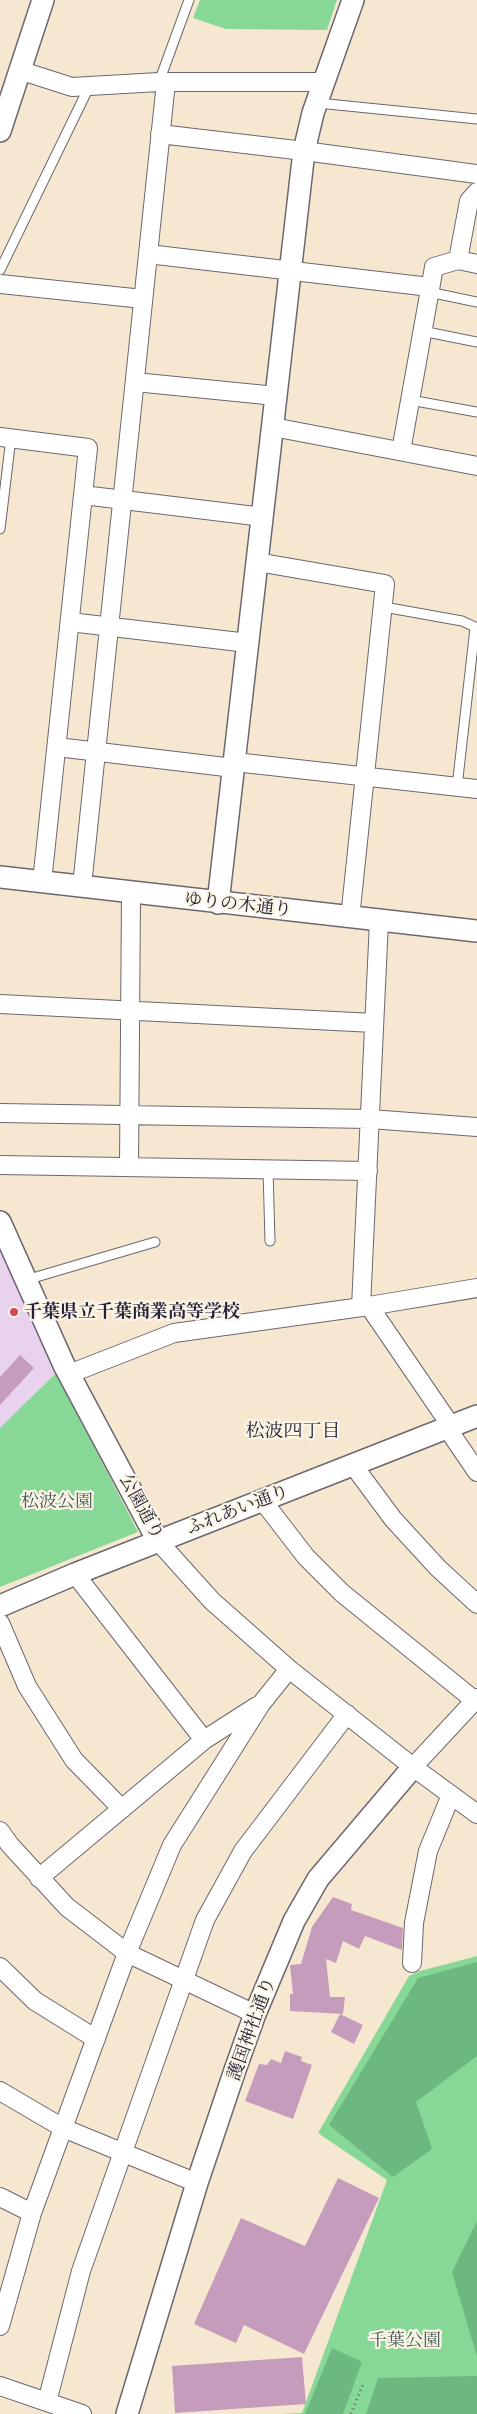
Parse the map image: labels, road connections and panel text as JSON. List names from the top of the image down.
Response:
{
  "streets": {
    "street": [
      "ゆりの木通り",
      "公園通り",
      "ふれあい通り",
      "護国神社通り"
    ]
  },
  "crossings": [
    ["公園通り", "ふれあい通り"],
    ["公園通り", "護国神社通り"]
  ],
  "districts": ["松波四丁目"],
  "parks": ["松波公園", "千葉公園"],
  "places": ["千葉県立千葉商業高等学校"]
}
